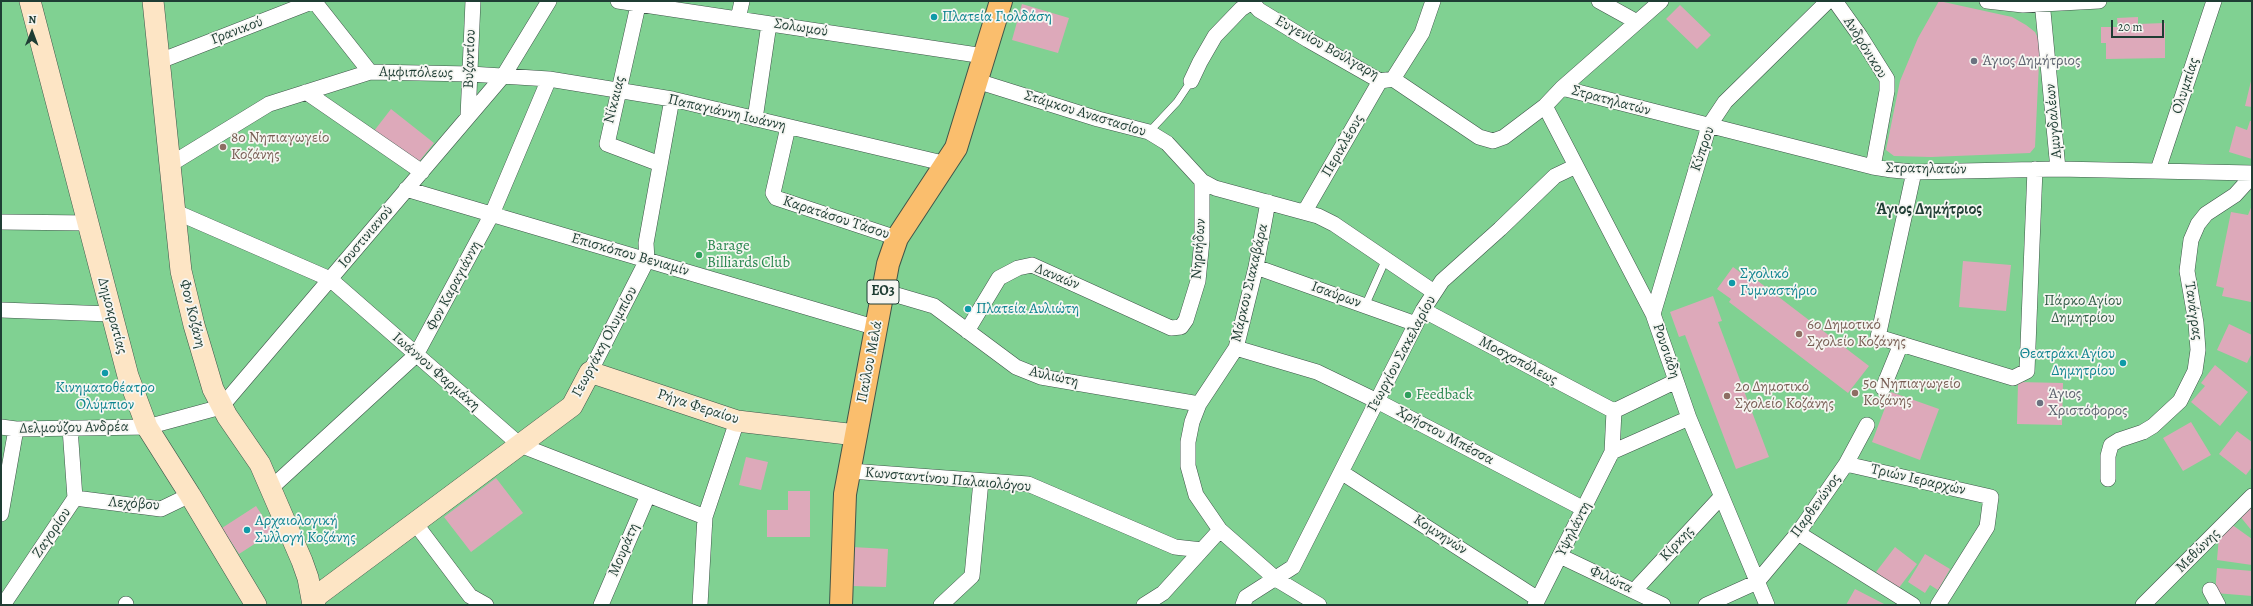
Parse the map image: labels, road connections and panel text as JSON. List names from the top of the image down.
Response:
{
  "streets": {
    "main road": [
      "ΕΟ3",
      "Φον Κοζάνη",
      "Δημοκρατίας",
      "Γεωργάκη Ολυμπίου",
      "Παύλου Μελά",
      "Ρήγα Φεραίου"
    ],
    "street": [
      "Σολωμού",
      "Γρανικού",
      "Ευγενίου Βούλγαρη",
      "Ανδρόνικου",
      "Βυζαντίου",
      "Αμφιπόλεως",
      "Ολυμπίας",
      "Νίκαιας",
      "Στρατηλατών",
      "Παπαγιάννη Ιωάννη",
      "Στάμκου Αναστασίου",
      "Αμυγδαλέων",
      "Περικλέους",
      "Κύπρου",
      "Καρατάσου Τάσου",
      "Ιουστινιανού",
      "Νηριήδων",
      "Επισκόπου Βενιαμίν",
      "Δαναών",
      "Μάρκου Σιακαβάρα",
      "Φον Καραγιάννη",
      "Ισαύρων",
      "Τανάγρας",
      "Ρουσιάδη",
      "Γεωργίου Σακελαρίου",
      "Μοσχοπόλεως",
      "Ιωάννου Φαρμάκη",
      "Αυλιώτη",
      "Δελμούζου Ανδρέα",
      "Χρήστου Μπέσσα",
      "Κωνσταντίνου Παλαιολόγου",
      "Τριών Ιεραρχών",
      "Λεχόβου",
      "Παρθενώνος",
      "Υψηλάντη",
      "Ζαγορίου",
      "Κομνηνών",
      "Κίρκης",
      "Μουράτη",
      "Μεθώνης",
      "Φιλώτα"
    ]
  },
  "crossings": [
    ["Σολωμού", "Νίκαιας"],
    ["Σολωμού", "Παύλου Μελά"],
    ["Γρανικού", "Αμφιπόλεως"],
    ["Γρανικού", "Φον Κοζάνη"],
    ["Ευγενίου Βούλγαρη", "Στρατηλατών"],
    ["Ευγενίου Βούλγαρη", "Περικλέους"],
    ["Ευγενίου Βούλγαρη", "Ρουσιάδη"],
    ["Ανδρόνικου", "Στρατηλατών"],
    ["Βυζαντίου", "Αμφιπόλεως"],
    ["Βυζαντίου", "Ιουστινιανού"],
    ["Αμφιπόλεως", "Παπαγιάννη Ιωάννη"],
    ["Αμφιπόλεως", "Ιουστινιανού"],
    ["Ολυμπίας", "Στρατηλατών"],
    ["Νίκαιας", "Παπαγιάννη Ιωάννη"],
    ["Νίκαιας", "Γεωργάκη Ολυμπίου"],
    ["Στρατηλατών", "Αμυγδαλέων"],
    ["Στρατηλατών", "Κύπρου"],
    ["Στρατηλατών", "Τανάγρας"],
    ["Παπαγιάννη Ιωάννη", "Καρατάσου Τάσου"],
    ["Παπαγιάννη Ιωάννη", "Ιουστινιανού"],
    ["Παπαγιάννη Ιωάννη", "Φον Καραγιάννη"],
    ["Παπαγιάννη Ιωάννη", "Γεωργάκη Ολυμπίου"],
    ["Παπαγιάννη Ιωάννη", "Παύλου Μελά"],
    ["Στάμκου Αναστασίου", "Περικλέους"],
    ["Στάμκου Αναστασίου", "Νηριήδων"],
    ["Στάμκου Αναστασίου", "Μάρκου Σιακαβάρα"],
    ["Στάμκου Αναστασίου", "Γεωργίου Σακελαρίου"],
    ["Στάμκου Αναστασίου", "Παύλου Μελά"],
    ["Κύπρου", "Ρουσιάδη"],
    ["Καρατάσου Τάσου", "Παύλου Μελά"],
    ["Ιουστινιανού", "Επισκόπου Βενιαμίν"],
    ["Ιουστινιανού", "Φον Κοζάνη"],
    ["Ιουστινιανού", "Ιωάννου Φαρμάκη"],
    ["Νηριήδων", "Δαναών"],
    ["Επισκόπου Βενιαμίν", "Φον Καραγιάννη"],
    ["Επισκόπου Βενιαμίν", "Γεωργάκη Ολυμπίου"],
    ["Επισκόπου Βενιαμίν", "Παύλου Μελά"],
    ["Δαναών", "Αυλιώτη"],
    ["Μάρκου Σιακαβάρα", "Ισαύρων"],
    ["Μάρκου Σιακαβάρα", "Γεωργίου Σακελαρίου"],
    ["Μάρκου Σιακαβάρα", "Αυλιώτη"],
    ["Μάρκου Σιακαβάρα", "Χρήστου Μπέσσα"],
    ["Φον Καραγιάννη", "Φον Κοζάνη"],
    ["Φον Καραγιάννη", "Ιωάννου Φαρμάκη"],
    ["Ισαύρων", "Γεωργίου Σακελαρίου"],
    ["Φον Κοζάνη", "Γεωργάκη Ολυμπίου"],
    ["Φον Κοζάνη", "Ιωάννου Φαρμάκη"],
    ["Δημοκρατίας", "Δελμούζου Ανδρέα"],
    ["Δημοκρατίας", "Λεχόβου"],
    ["Γεωργάκη Ολυμπίου", "Ιωάννου Φαρμάκη"],
    ["Γεωργάκη Ολυμπίου", "Ρήγα Φεραίου"],
    ["Ρουσιάδη", "Γεωργίου Σακελαρίου"],
    ["Ρουσιάδη", "Παρθενώνος"],
    ["Ρουσιάδη", "Κίρκης"],
    ["Γεωργίου Σακελαρίου", "Μοσχοπόλεως"],
    ["Γεωργίου Σακελαρίου", "Χρήστου Μπέσσα"],
    ["Γεωργίου Σακελαρίου", "Κομνηνών"],
    ["Μοσχοπόλεως", "Υψηλάντη"],
    ["Παύλου Μελά", "Αυλιώτη"],
    ["Παύλου Μελά", "Ρήγα Φεραίου"],
    ["Παύλου Μελά", "Κωνσταντίνου Παλαιολόγου"],
    ["Ιωάννου Φαρμάκη", "Μουράτη"],
    ["Δελμούζου Ανδρέα", "Ζαγορίου"],
    ["Χρήστου Μπέσσα", "Υψηλάντη"],
    ["Τριών Ιεραρχών", "Παρθενώνος"],
    ["Λεχόβου", "Ζαγορίου"],
    ["Υψηλάντη", "Κομνηνών"],
    ["Υψηλάντη", "Φιλώτα"],
    ["Κίρκης", "Φιλώτα"]
  ],
  "districts": ["Άγιος Δημήτριος"],
  "parks": ["Πάρκο Αγίου Δημητρίου"],
  "places": [
    "Πλατεία Γιολδάση",
    "Άγιος Δημήτριος",
    "8ο Νηπιαγωγείο Κοζάνης",
    "Barage Billiards Club",
    "Σχολικό Γυμναστήριο",
    "Πλατεία Αυλιώτη",
    "6ο Δημοτικό Σχολείο Κοζάνης",
    "Θεατράκι Αγίου Δημητρίου",
    "Κινηματοθέατρο Ολύμπιον",
    "5ο Νηπιαγωγείο Κοζάνης",
    "Feedback",
    "2ο Δημοτικό Σχολείο Κοζάνης",
    "Άγιος Χριστόφορος",
    "Αρχαιολογική Συλλογή Κοζάνης"
  ],
  "scale_bar": "20 m",
  "north": "top"
}
